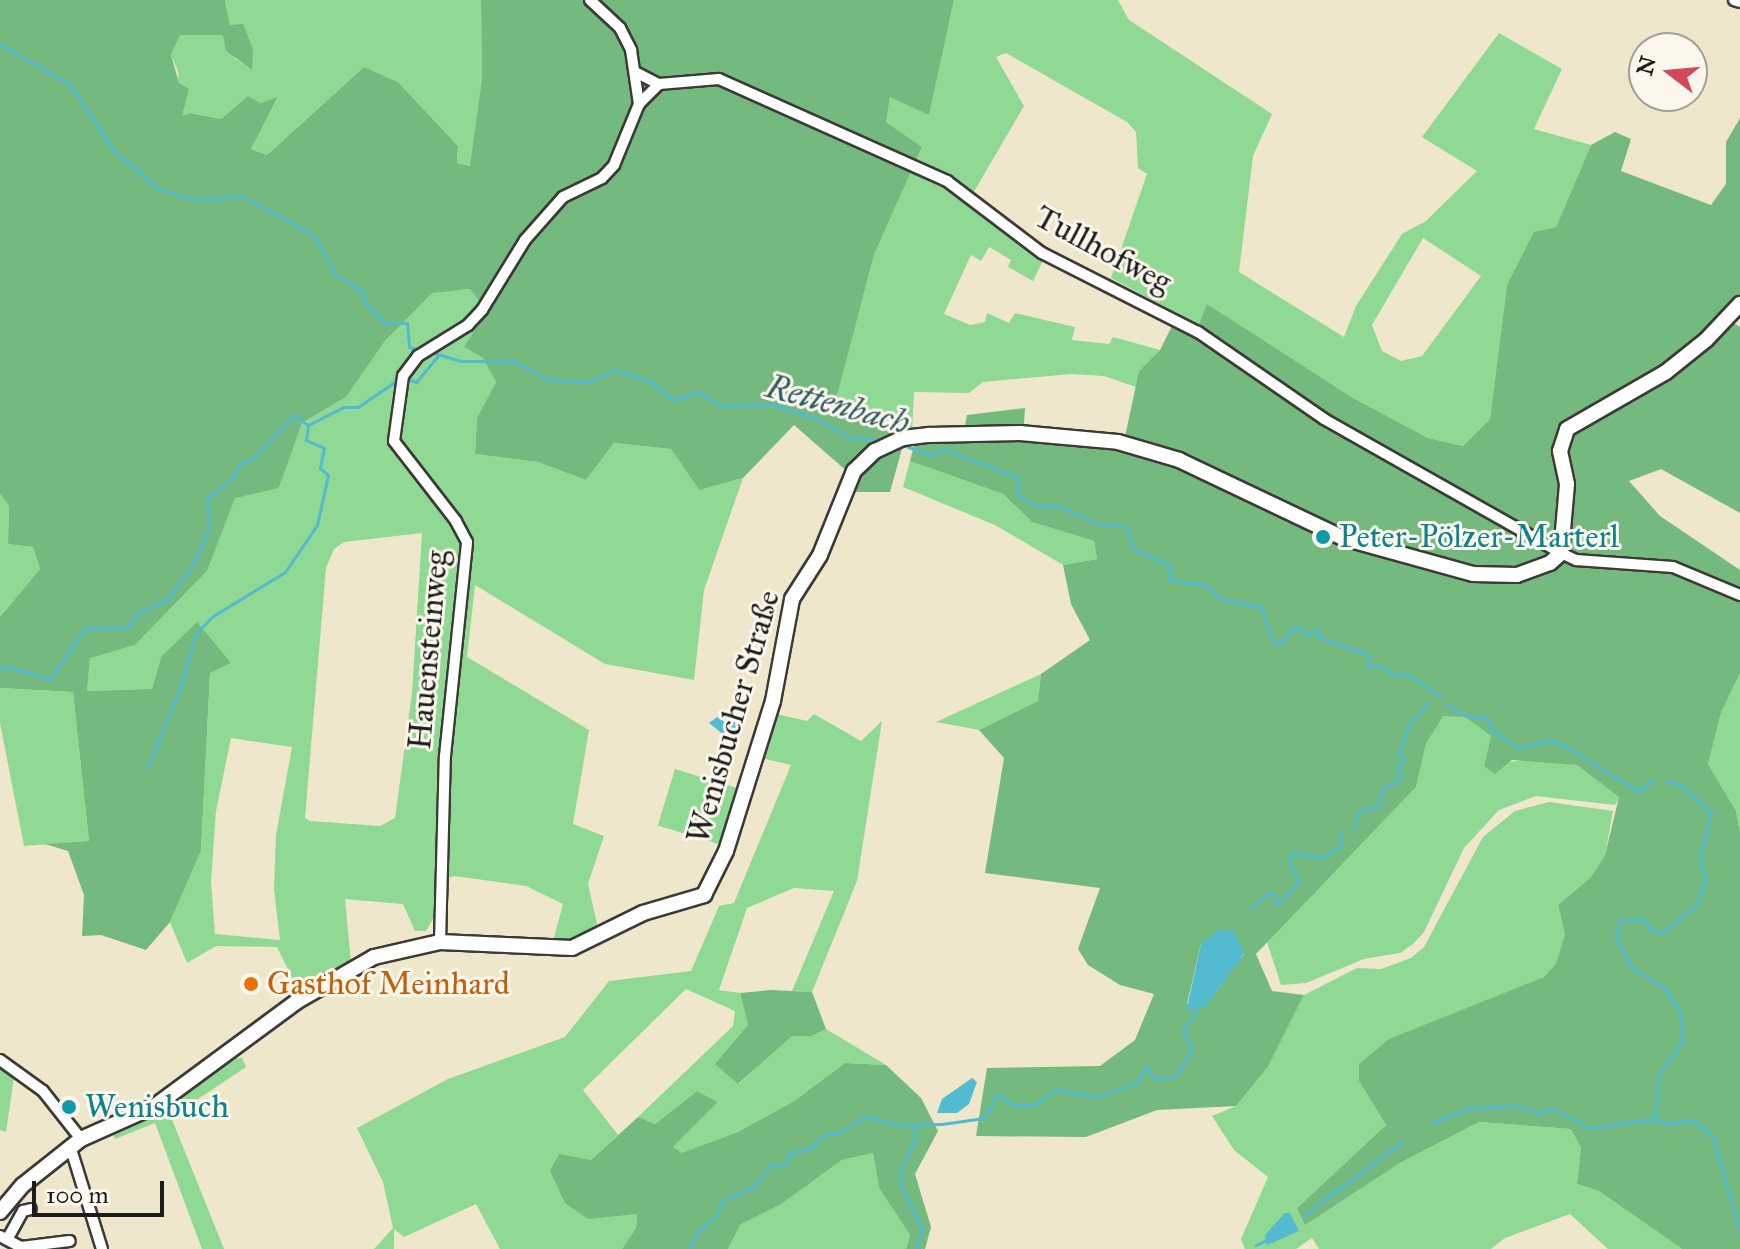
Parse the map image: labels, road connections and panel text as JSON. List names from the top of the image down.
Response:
{
  "streets": {
    "street": ["Tullhofweg", "Hauensteinweg", "Wenisbucher Straße"]
  },
  "crossings": [
    ["Tullhofweg", "Hauensteinweg"],
    ["Tullhofweg", "Wenisbucher Straße"],
    ["Hauensteinweg", "Wenisbucher Straße"]
  ],
  "water": ["Rettenbach"],
  "places": ["Peter-Pölzer-Marterl", "Gasthof Meinhard", "Wenisbuch"],
  "scale_bar": "100 m",
  "north": "left"
}
